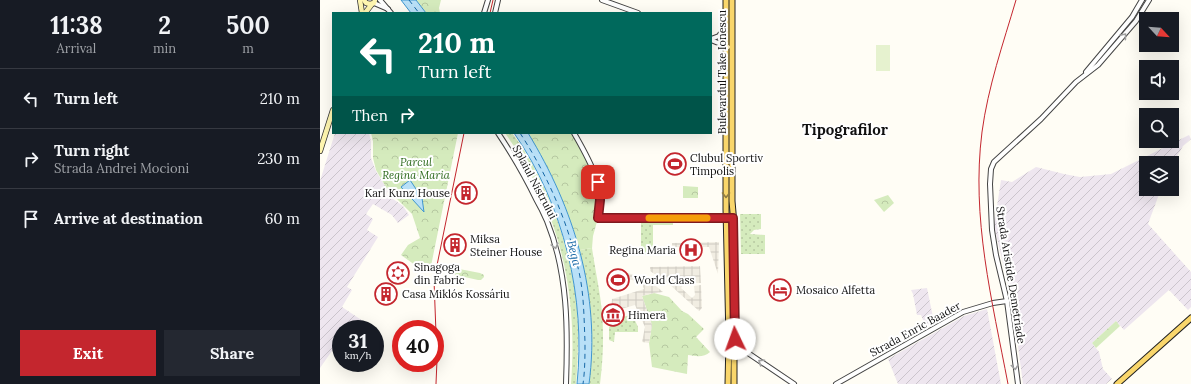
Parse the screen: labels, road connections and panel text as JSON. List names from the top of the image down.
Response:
{
  "streets": {
    "main road": ["Bulevardul Take Ionescu"],
    "street": ["Splaiul Nistrului", "Strada Aristide Demetriade", "Strada Enric Baader"]
  },
  "crossings": [
    ["Strada Aristide Demetriade", "Strada Enric Baader"]
  ],
  "one_way": ["Splaiul Nistrului"],
  "districts": ["Tipografilor"],
  "water": ["Bega"],
  "parks": ["Parcul Regina Maria"],
  "places": {
    "sports": ["Clubul Sportiv Timpolis", "World Class"],
    "building": ["Karl Kunz House", "Miksa Steiner House", "Casa Miklós Kossáriu"],
    "hospital": ["Regina Maria"],
    "synagogue": ["Sinagoga din Fabric"],
    "hotel": ["Mosaico Alfetta"],
    "museum": ["Himera"]
  },
  "north": "bottom right",
  "page": {
    "eta": [
      "11:38",
      "Arrival",
      "2",
      "min",
      "500",
      "m"
    ],
    "turn": ["210 m", "Turn left"],
    "list": [
      {
        "name": "Turn left",
        "value": "210 m"
      },
      {
        "name": "Turn right",
        "note": "Strada Andrei Mocioni",
        "value": "230 m"
      },
      {
        "name": "Arrive at destination",
        "value": "60 m"
      }
    ],
    "then": "Then",
    "speed": "31 km/h",
    "limit": "40",
    "buttons": ["Exit", "Share"]
  }
}
